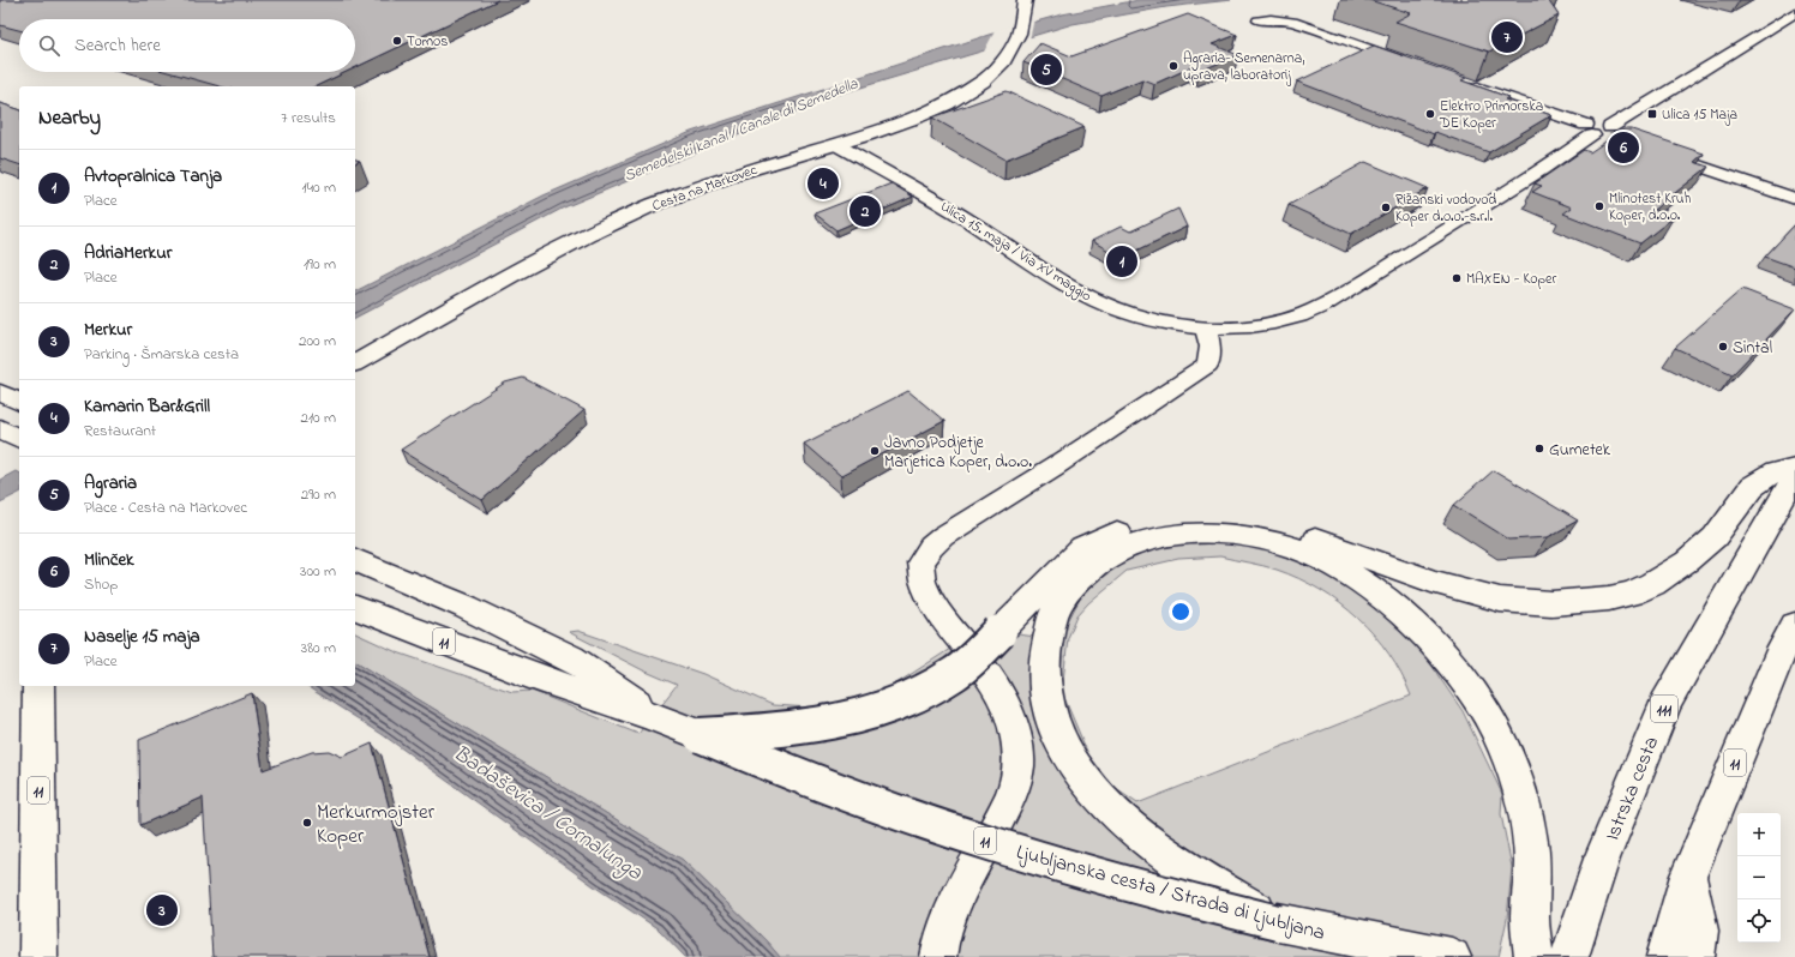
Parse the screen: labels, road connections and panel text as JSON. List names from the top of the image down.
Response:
{
  "streets": {
    "main road": [
      "Cesta na Markovec",
      "11",
      "111",
      "Istrska cesta",
      "Ljubljanska cesta / Strada di Ljubljana"
    ],
    "street": ["Ulica 15. maja / Via XV maggio"]
  },
  "crossings": [
    ["Cesta na Markovec", "Ulica 15. maja / Via XV maggio"]
  ],
  "water": ["Semedelski kanal / Canale di Semedella", "Badaševica / Cornalunga"],
  "places": {
    "other": [
      "Tomos",
      "Agraria- Semenarna, uprava, laboratorij",
      "Elektro Primorska DE Koper",
      "Mlinotest Kruh Koper, d.o.o.",
      "Rižanski vodovod Koper d.o.o.-s.r.l.",
      "MAXEN - Koper",
      "Sintal",
      "Gumetek",
      "Javno Podjetje Marjetica Koper, d.o.o.",
      "Merkurmojster Koper"
    ],
    "transit": ["Ulica 15 Maja"]
  },
  "page": {
    "pins": [
      "7",
      "5",
      "6",
      "4",
      "2",
      "1",
      "3"
    ],
    "search": "Search here",
    "heading": ["Nearby", "7 results"],
    "list": [
      {
        "mark": "1",
        "name": "Avtopralnica Tanja",
        "note": "Place",
        "value": "140 m"
      },
      {
        "mark": "2",
        "name": "AdriaMerkur",
        "note": "Place",
        "value": "190 m"
      },
      {
        "mark": "3",
        "name": "Merkur",
        "note": "Parking · Šmarska cesta",
        "value": "200 m"
      },
      {
        "mark": "4",
        "name": "Kamarin Bar&Grill",
        "note": "Restaurant",
        "value": "210 m"
      },
      {
        "mark": "5",
        "name": "Agraria",
        "note": "Place · Cesta na Markovec",
        "value": "290 m"
      },
      {
        "mark": "6",
        "name": "Mlinček",
        "note": "Shop",
        "value": "300 m"
      },
      {
        "mark": "7",
        "name": "Naselje 15 maja",
        "note": "Place",
        "value": "380 m"
      }
    ],
    "map_buttons": ["+", "−"]
  }
}
